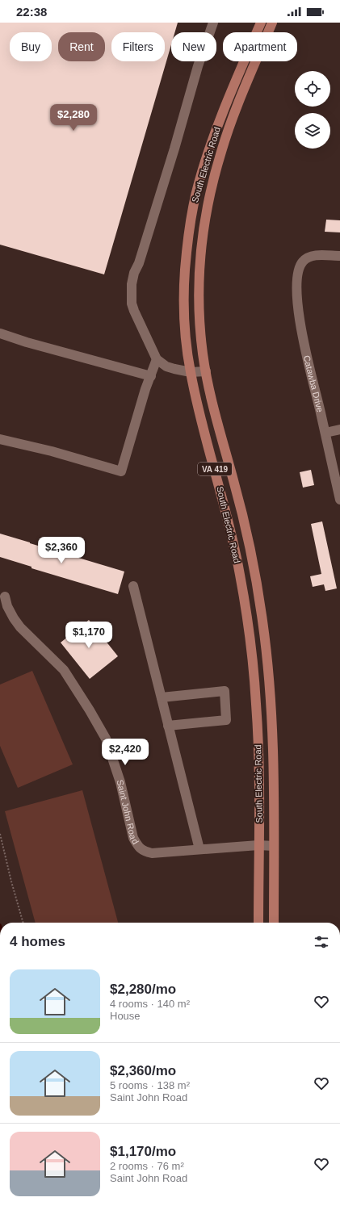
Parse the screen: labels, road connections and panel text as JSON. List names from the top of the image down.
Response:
{
  "streets": {
    "main road": ["South Electric Road", "VA 419"],
    "street": ["Catawba Drive", "Saint John Road"]
  },
  "crossings": [
    ["South Electric Road", "Saint John Road"]
  ],
  "page": {
    "status": "22:38",
    "chip": [
      "Buy",
      "Rent",
      "Filters",
      "New",
      "Apartment"
    ],
    "price": [
      "$2,280",
      "$2,360",
      "$1,170",
      "$2,420"
    ],
    "heading": "4 homes",
    "list": [
      {
        "name": "$2,280/mo",
        "note": "4 rooms · 140 m² · House"
      },
      {
        "name": "$2,360/mo",
        "note": "5 rooms · 138 m² · Saint John Road"
      },
      {
        "name": "$1,170/mo",
        "note": "2 rooms · 76 m² · Saint John Road"
      }
    ]
  }
}
